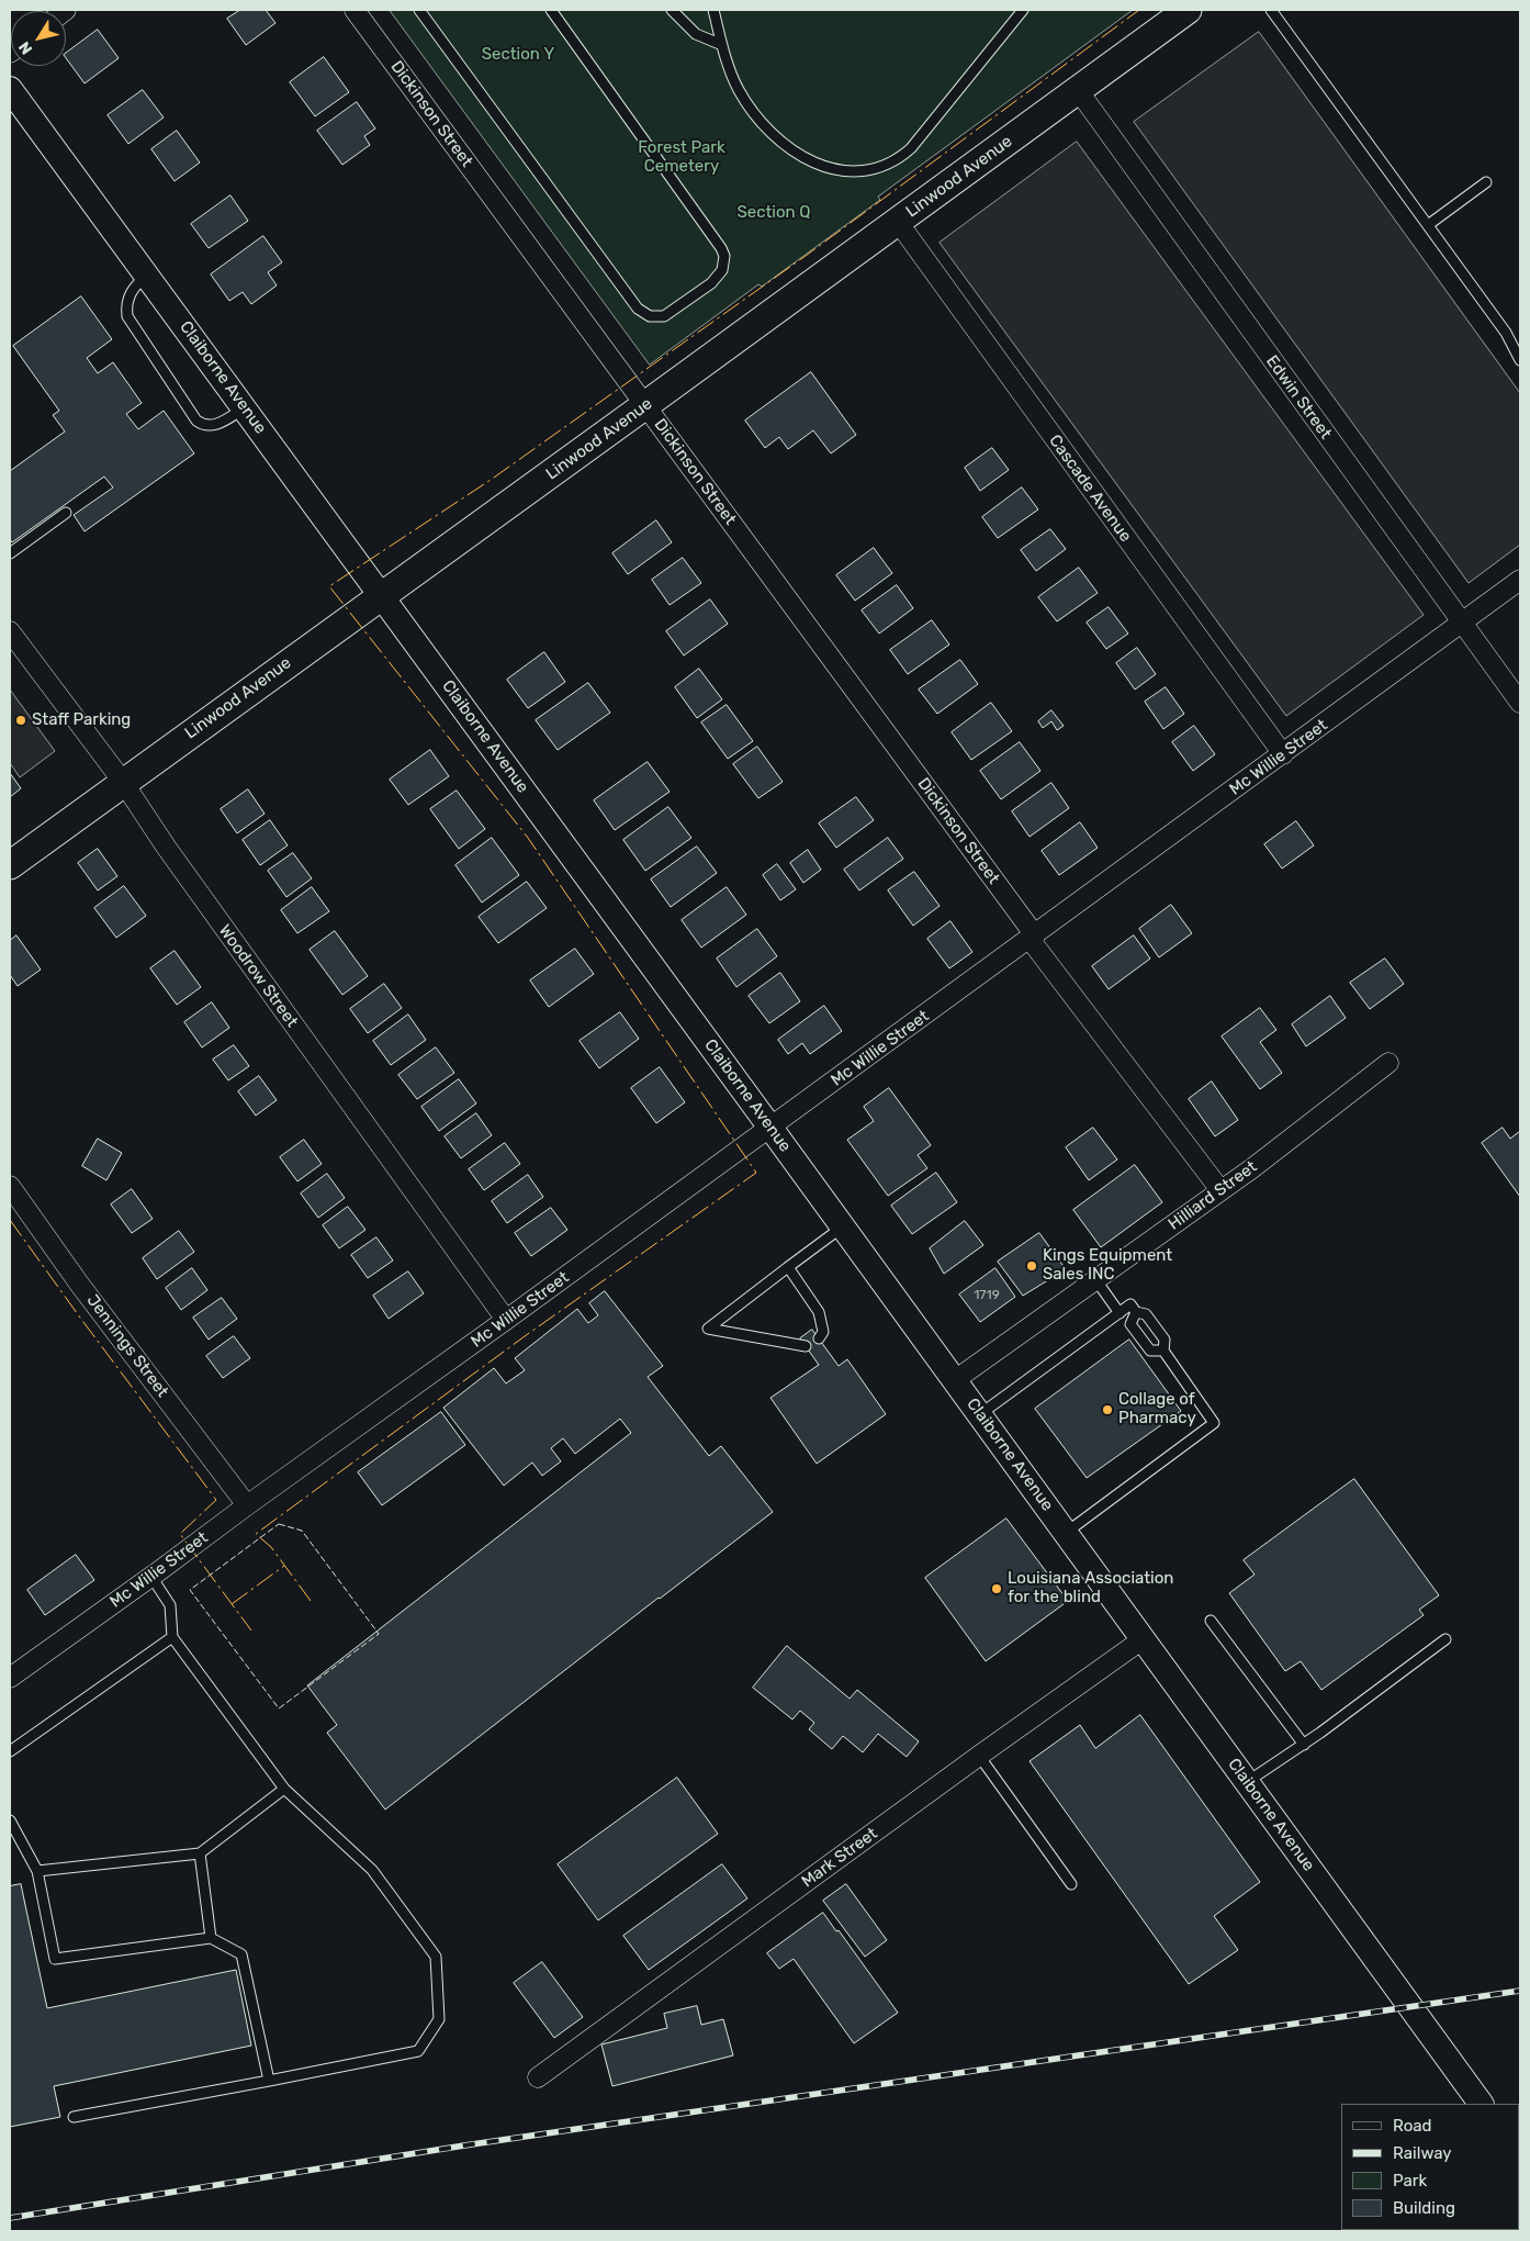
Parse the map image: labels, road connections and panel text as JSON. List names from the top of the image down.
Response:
{
  "streets": {
    "main road": ["Linwood Avenue"],
    "street": [
      "Dickinson Street",
      "Claiborne Avenue",
      "Edwin Street",
      "Cascade Avenue",
      "Mc Willie Street",
      "Woodrow Street",
      "Hilliard Street",
      "Jennings Street",
      "Mark Street"
    ]
  },
  "crossings": [
    ["Dickinson Street", "Linwood Avenue"],
    ["Dickinson Street", "Mc Willie Street"],
    ["Dickinson Street", "Hilliard Street"],
    ["Linwood Avenue", "Claiborne Avenue"],
    ["Linwood Avenue", "Edwin Street"],
    ["Linwood Avenue", "Cascade Avenue"],
    ["Linwood Avenue", "Woodrow Street"],
    ["Claiborne Avenue", "Mc Willie Street"],
    ["Claiborne Avenue", "Hilliard Street"],
    ["Claiborne Avenue", "Mark Street"],
    ["Edwin Street", "Mc Willie Street"],
    ["Cascade Avenue", "Mc Willie Street"],
    ["Mc Willie Street", "Woodrow Street"],
    ["Mc Willie Street", "Jennings Street"]
  ],
  "parks": ["Section Y", "Forest Park Cemetery", "Section Q"],
  "places": [
    "Staff Parking",
    "Kings Equipment Sales INC",
    "Collage of Pharmacy",
    "Louisiana Association for the blind"
  ],
  "house_numbers": ["1719"],
  "legend": [
    "Road",
    "Railway",
    "Park",
    "Building"
  ],
  "north": "bottom left"
}
